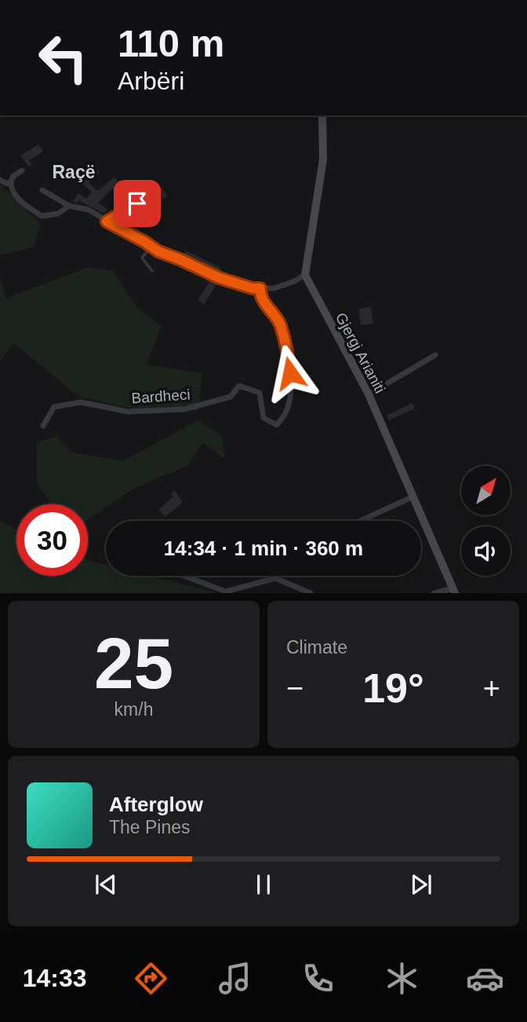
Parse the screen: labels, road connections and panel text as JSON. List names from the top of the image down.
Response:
{
  "streets": {
    "main road": ["Gjergj Arianiti"],
    "street": ["Bardheci"]
  },
  "districts": ["Raçë"],
  "north": "top right",
  "page": {
    "turn": ["110 m", "Arbëri"],
    "limit": "30",
    "trip": "14:34 · 1 min · 360 m",
    "tile": [
      ["25", "km/h"],
      "Climate"
    ],
    "heat": ["−", "19°", "+"],
    "song": ["Afterglow", "The Pines"],
    "tabs": "14:33"
  }
}
